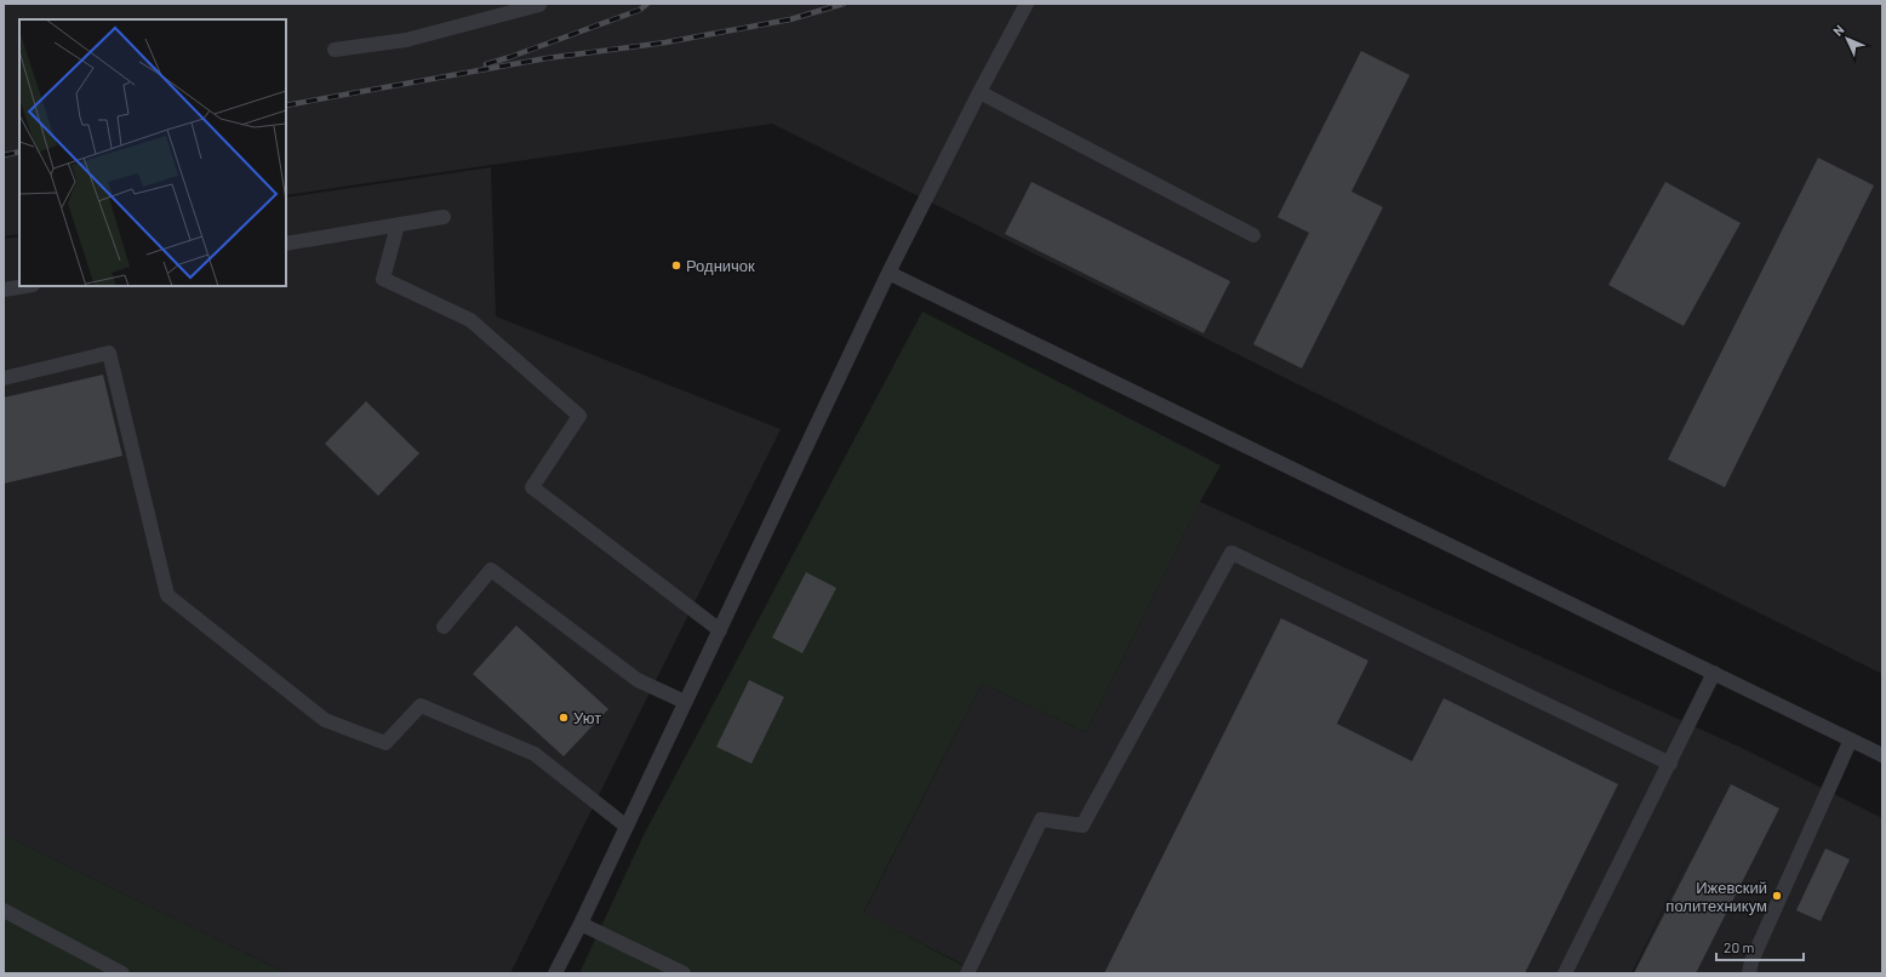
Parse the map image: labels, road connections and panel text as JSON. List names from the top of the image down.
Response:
{
  "places": ["Родничок", "Уют", "Ижевский политехникум"],
  "scale_bar": "20 m",
  "north": "top left"
}
